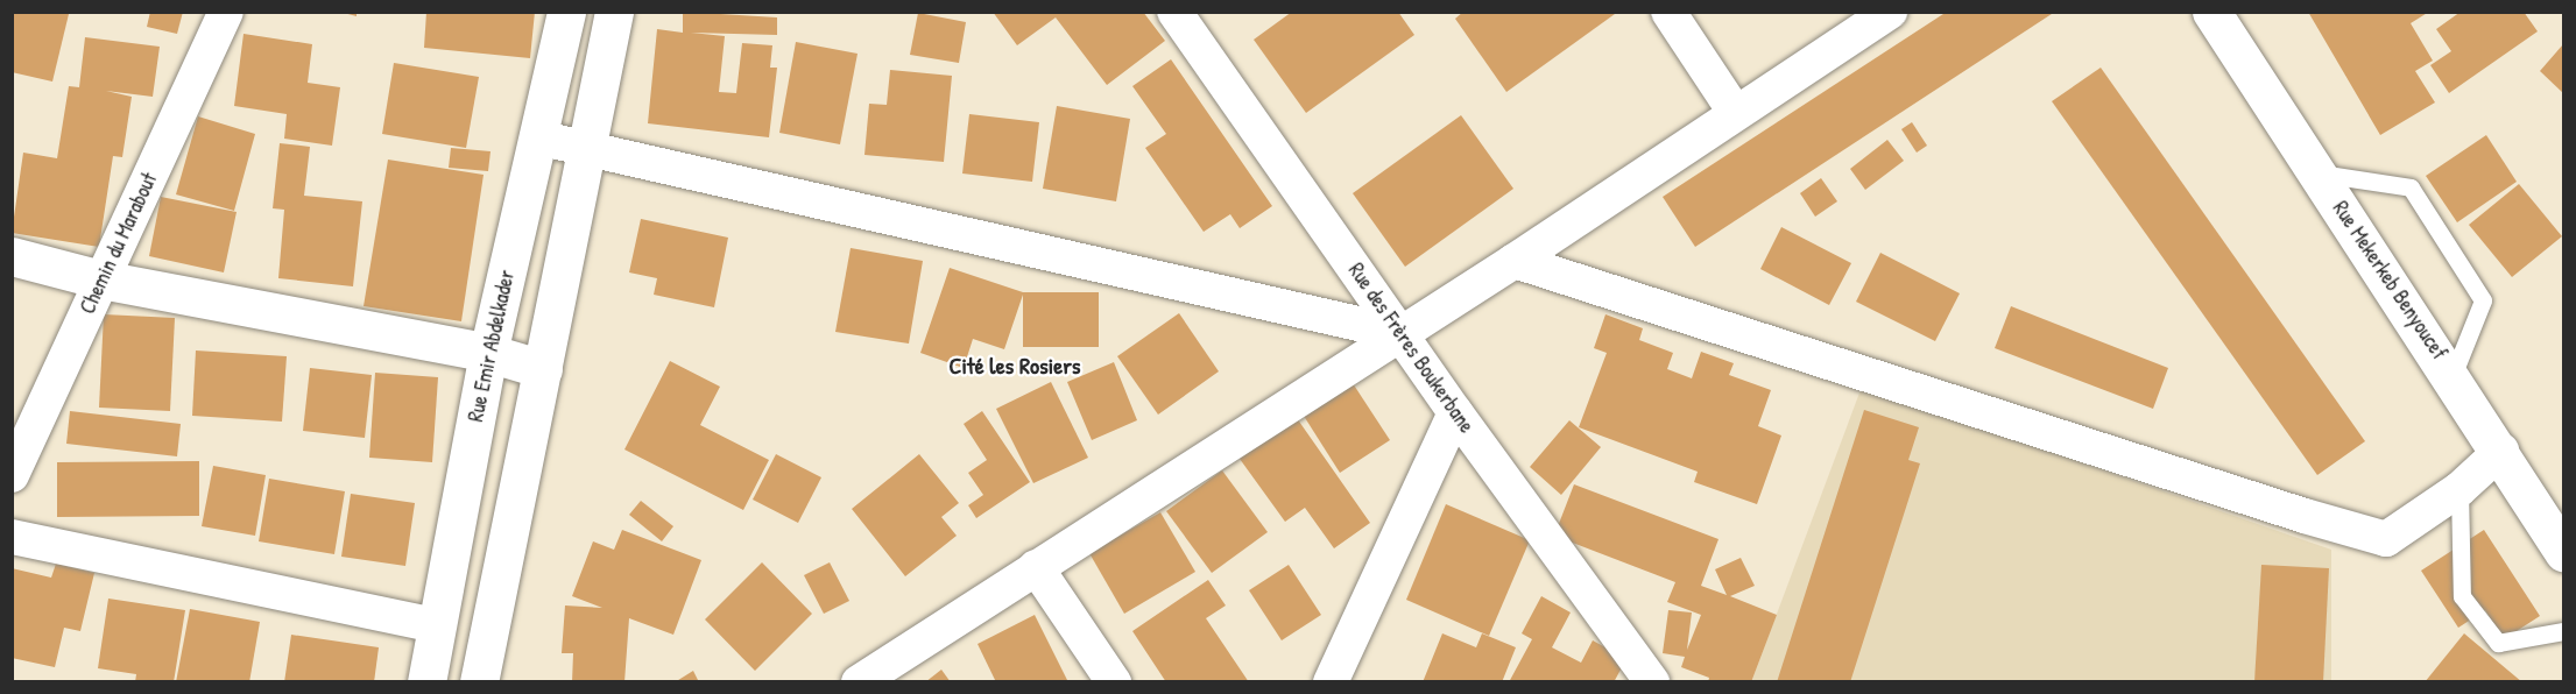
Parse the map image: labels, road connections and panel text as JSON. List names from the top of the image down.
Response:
{
  "streets": {
    "street": [
      "Chemin du Marabout",
      "Rue Mekerkeb Benyoucef",
      "Rue Emir Abdelkader",
      "Rue des Frères Boukerbane"
    ]
  },
  "districts": ["Cité les Rosiers"]
}
